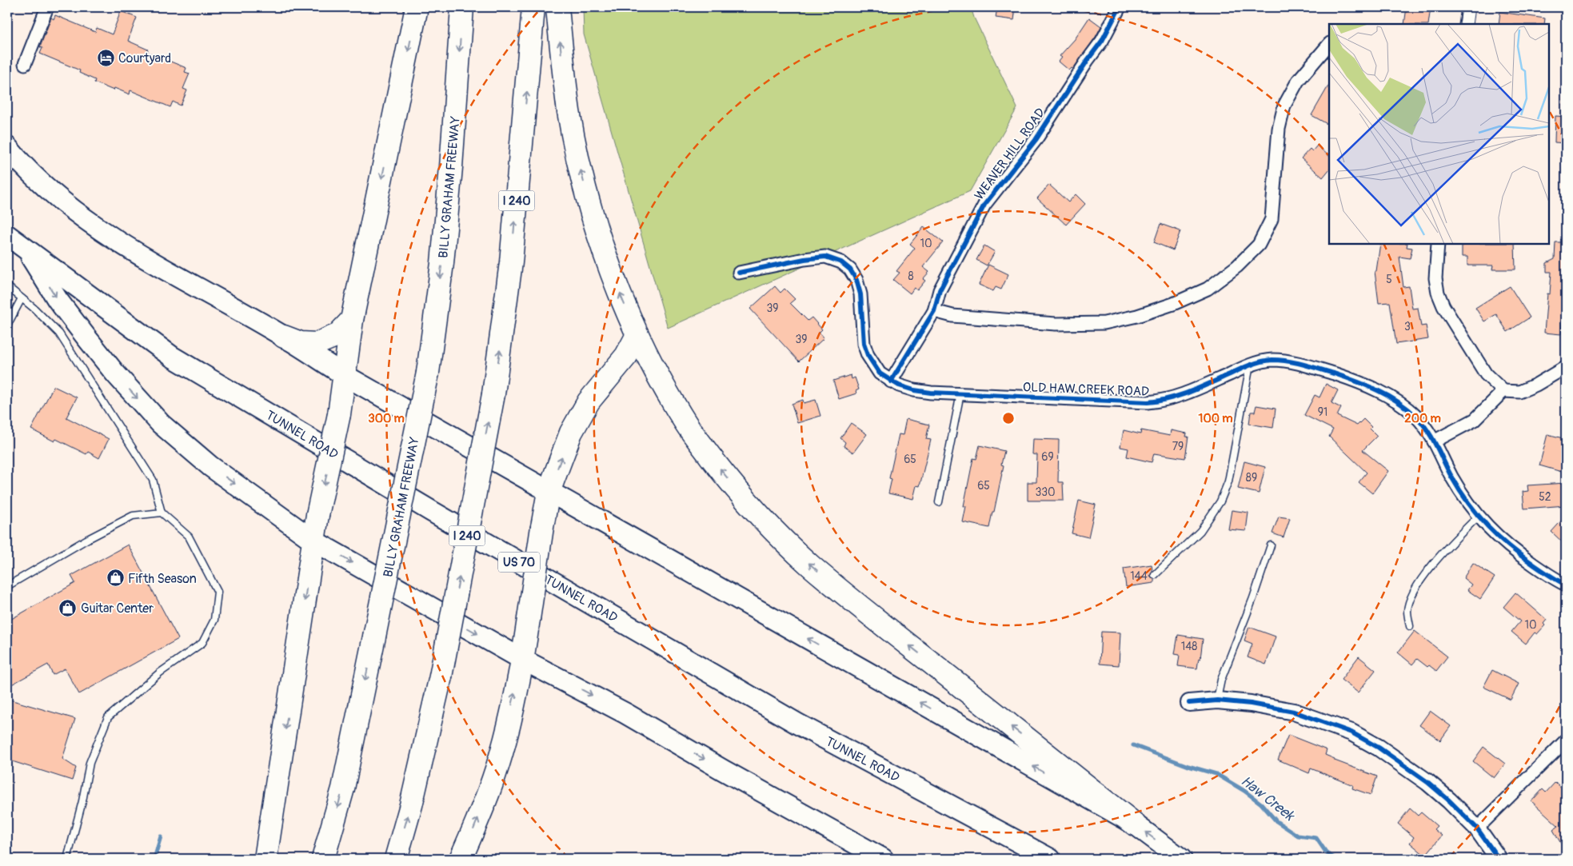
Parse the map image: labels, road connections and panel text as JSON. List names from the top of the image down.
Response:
{
  "streets": {
    "highway": ["BILLY GRAHAM FREEWAY", "I 240"],
    "main road": ["TUNNEL ROAD", "US 70"],
    "street": ["WEAVER HILL ROAD", "OLD HAW CREEK ROAD"]
  },
  "crossings": [
    ["WEAVER HILL ROAD", "OLD HAW CREEK ROAD"]
  ],
  "water": ["Haw Creek"],
  "places": {
    "hotel": ["Courtyard"],
    "shop": ["Fifth Season", "Guitar Center"]
  },
  "house_numbers": [
    "10",
    "8",
    "5",
    "39",
    "3",
    "39",
    "91",
    "79",
    "69",
    "65",
    "89",
    "65",
    "330",
    "52",
    "144",
    "10",
    "148"
  ],
  "rings": ["100 m", "200 m", "300 m"]
}
